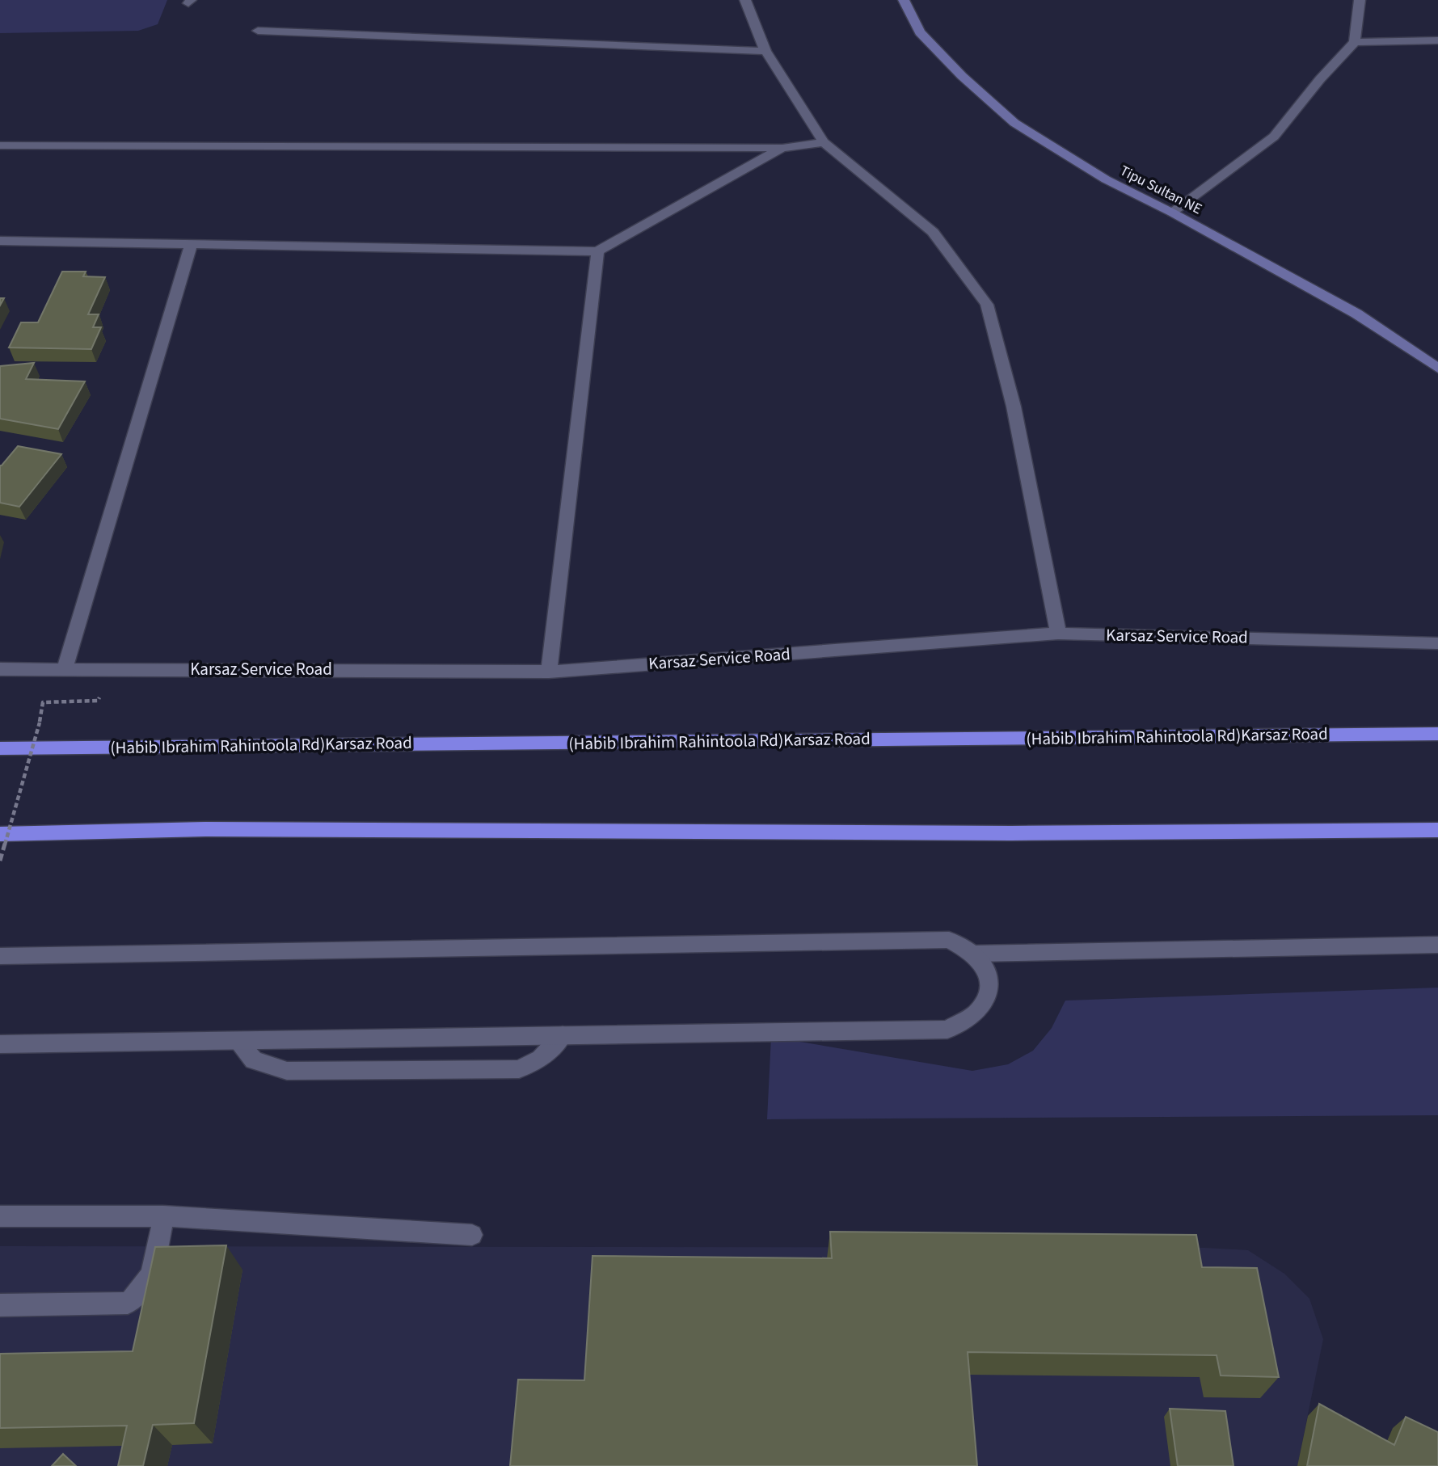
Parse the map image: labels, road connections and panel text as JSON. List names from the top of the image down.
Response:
{
  "streets": {
    "highway": ["(Habib Ibrahim Rahintoola Rd)Karsaz Road"],
    "main road": ["Tipu Sultan NE"],
    "street": ["Karsaz Service Road"]
  }
}
